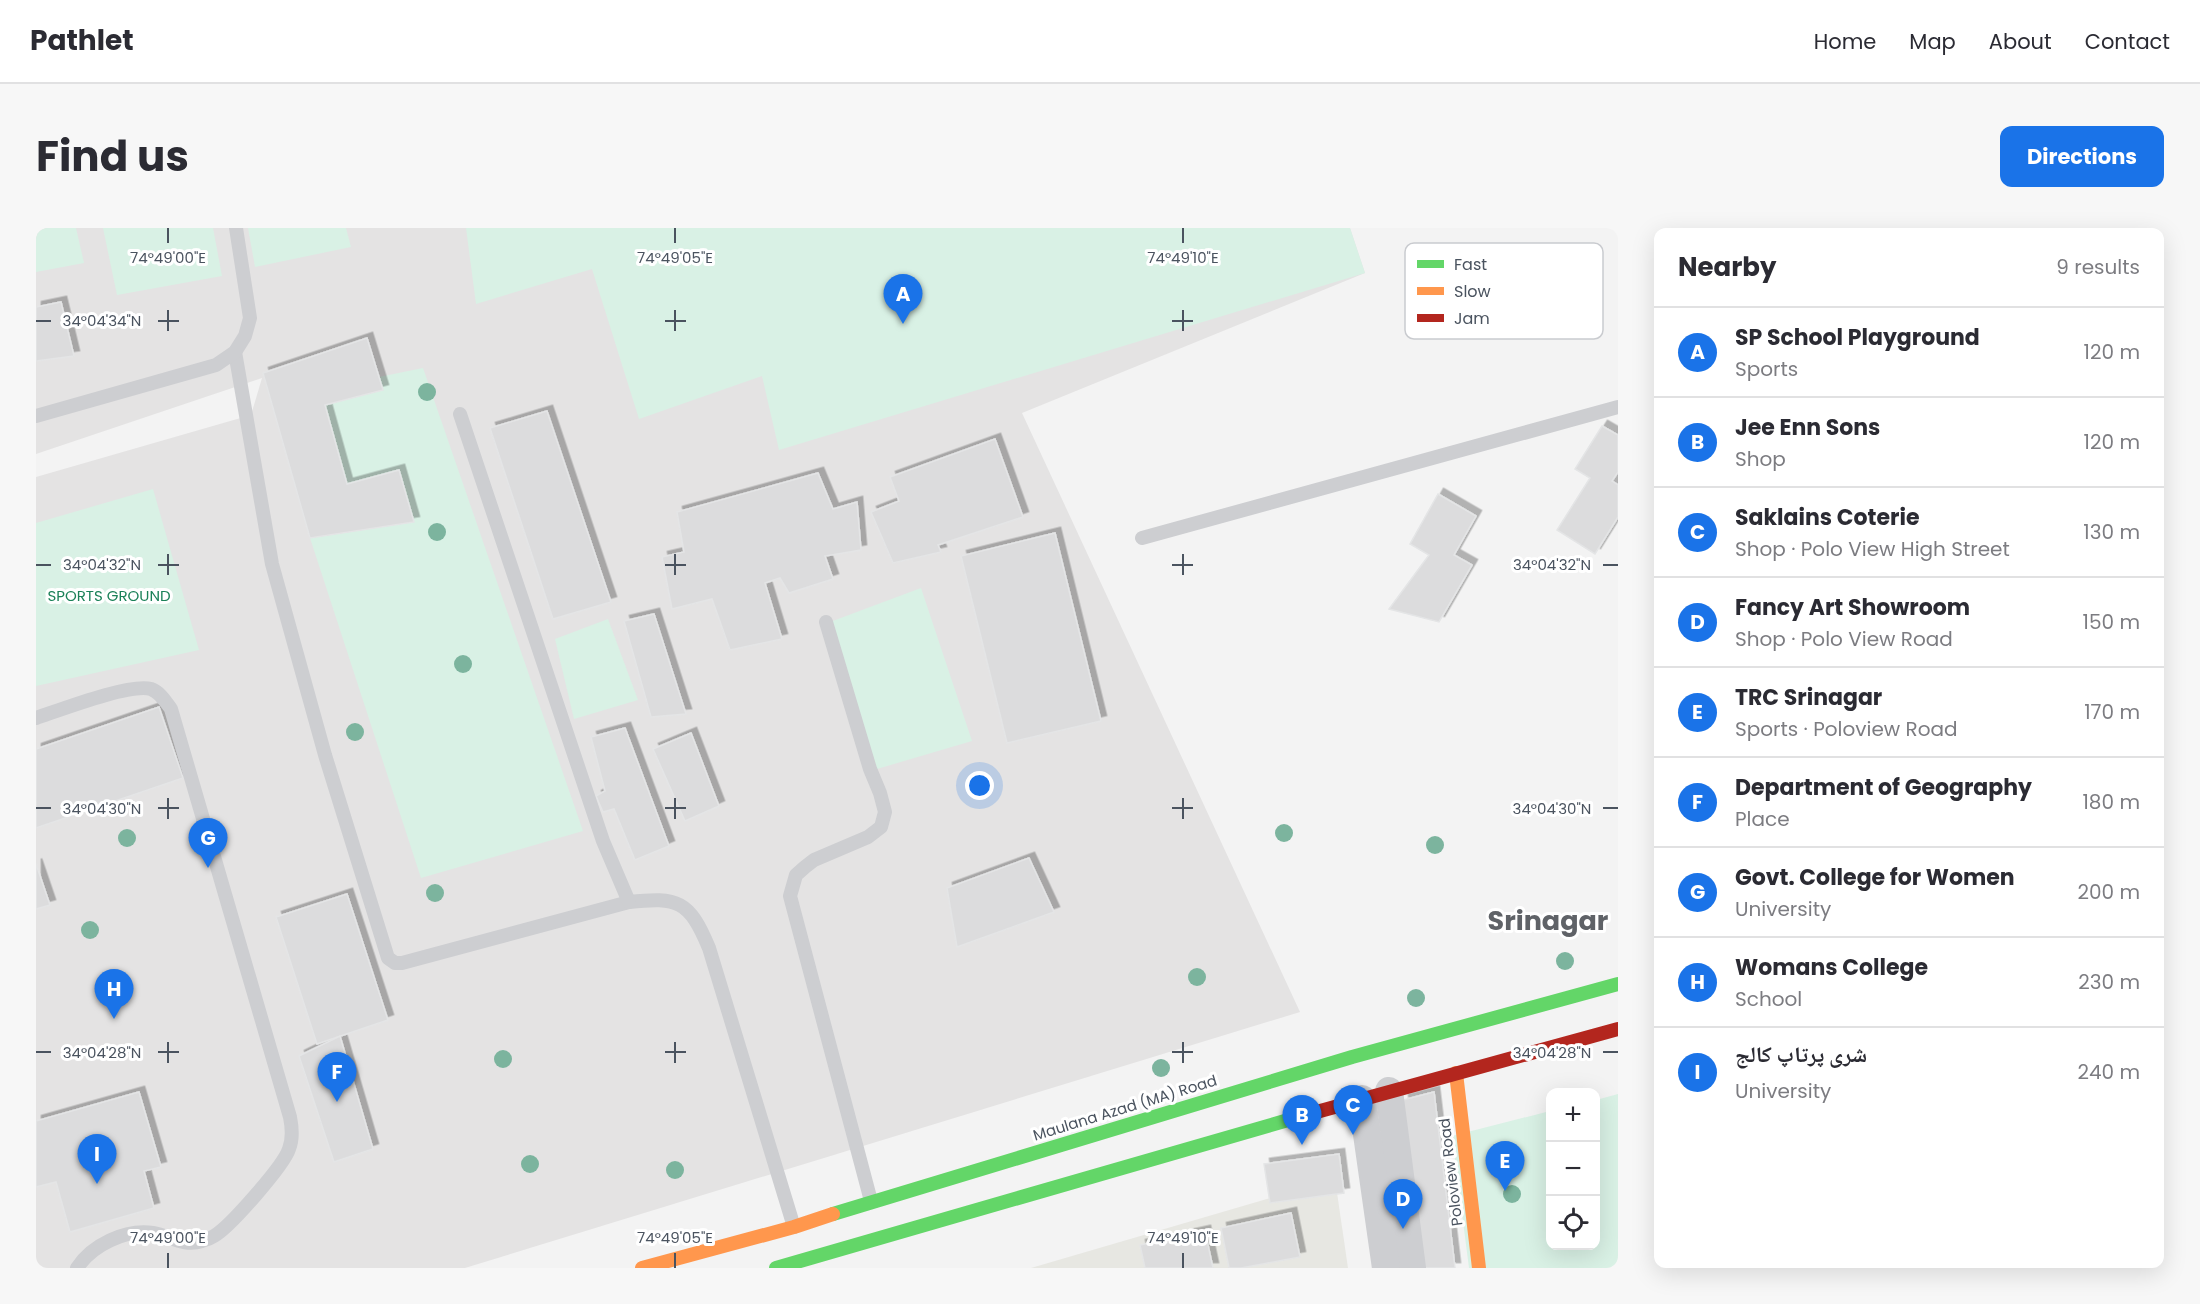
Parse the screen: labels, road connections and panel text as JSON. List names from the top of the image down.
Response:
{
  "streets": {
    "main road": ["Maulana Azad (MA) Road", "Poloview Road"]
  },
  "districts": ["Srinagar"],
  "parks": ["SPORTS GROUND"],
  "legend": ["Fast", "Slow", "Jam"],
  "page": {
    "header": "Pathlet",
    "nav": [
      "Home",
      "Map",
      "About",
      "Contact"
    ],
    "title": "Find us",
    "buttons": "Directions",
    "heading": ["Nearby", "9 results"],
    "pins": [
      "A",
      "G",
      "H",
      "F",
      "C",
      "B",
      "I",
      "E",
      "D"
    ],
    "list": [
      {
        "mark": "A",
        "name": "SP School Playground",
        "note": "Sports",
        "value": "120 m"
      },
      {
        "mark": "B",
        "name": "Jee Enn Sons",
        "note": "Shop",
        "value": "120 m"
      },
      {
        "mark": "C",
        "name": "Saklains Coterie",
        "note": "Shop · Polo View High Street",
        "value": "130 m"
      },
      {
        "mark": "D",
        "name": "Fancy Art Showroom",
        "note": "Shop · Polo View Road",
        "value": "150 m"
      },
      {
        "mark": "E",
        "name": "TRC Srinagar",
        "note": "Sports · Poloview Road",
        "value": "170 m"
      },
      {
        "mark": "F",
        "name": "Department of Geography",
        "note": "Place",
        "value": "180 m"
      },
      {
        "mark": "G",
        "name": "Govt. College for Women",
        "note": "University",
        "value": "200 m"
      },
      {
        "mark": "H",
        "name": "Womans College",
        "note": "School",
        "value": "230 m"
      },
      {
        "mark": "I",
        "name": "شری پرتاپ کالج",
        "note": "University",
        "value": "240 m"
      }
    ],
    "map_buttons": ["+", "−"]
  },
  "coordinates": [
    "74°49'00\"E",
    "74°49'05\"E",
    "74°49'10\"E",
    "34°04'34\"N",
    "34°04'32\"N",
    "34°04'30\"N",
    "34°04'28\"N"
  ]
}
